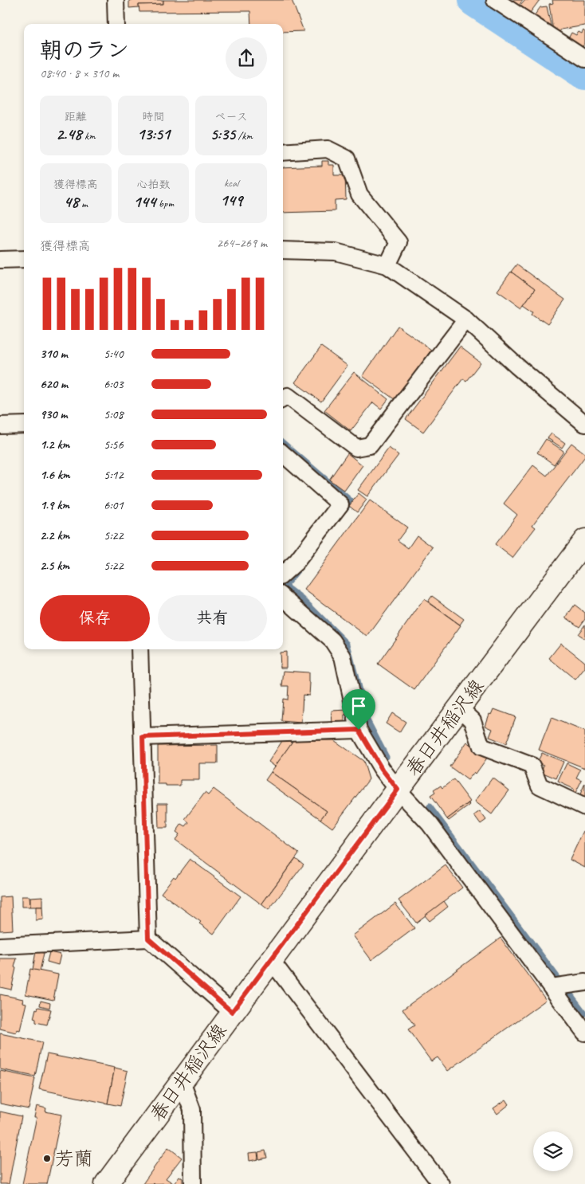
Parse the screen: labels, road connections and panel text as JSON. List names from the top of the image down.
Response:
{
  "streets": {
    "main road": ["春日井稲沢線"]
  },
  "places": ["芳蘭"],
  "page": {
    "heading": ["朝のラン", "08:40 · 8 × 310 m"],
    "stats": [
      ["距離", "2.48 km"],
      ["時間", "13:51"],
      ["ペース", "5:35 /km"],
      ["獲得標高", "48 m"],
      ["心拍数", "144 bpm"],
      ["kcal", "149"]
    ],
    "chart": ["獲得標高", "264–269 m"],
    "list": [
      {
        "name": "310 m",
        "note": "5:40"
      },
      {
        "name": "620 m",
        "note": "6:03"
      },
      {
        "name": "930 m",
        "note": "5:08"
      },
      {
        "name": "1.2 km",
        "note": "5:56"
      },
      {
        "name": "1.6 km",
        "note": "5:12"
      },
      {
        "name": "1.9 km",
        "note": "6:01"
      },
      {
        "name": "2.2 km",
        "note": "5:22"
      },
      {
        "name": "2.5 km",
        "note": "5:22"
      }
    ],
    "buttons": ["保存", "共有"]
  }
}
